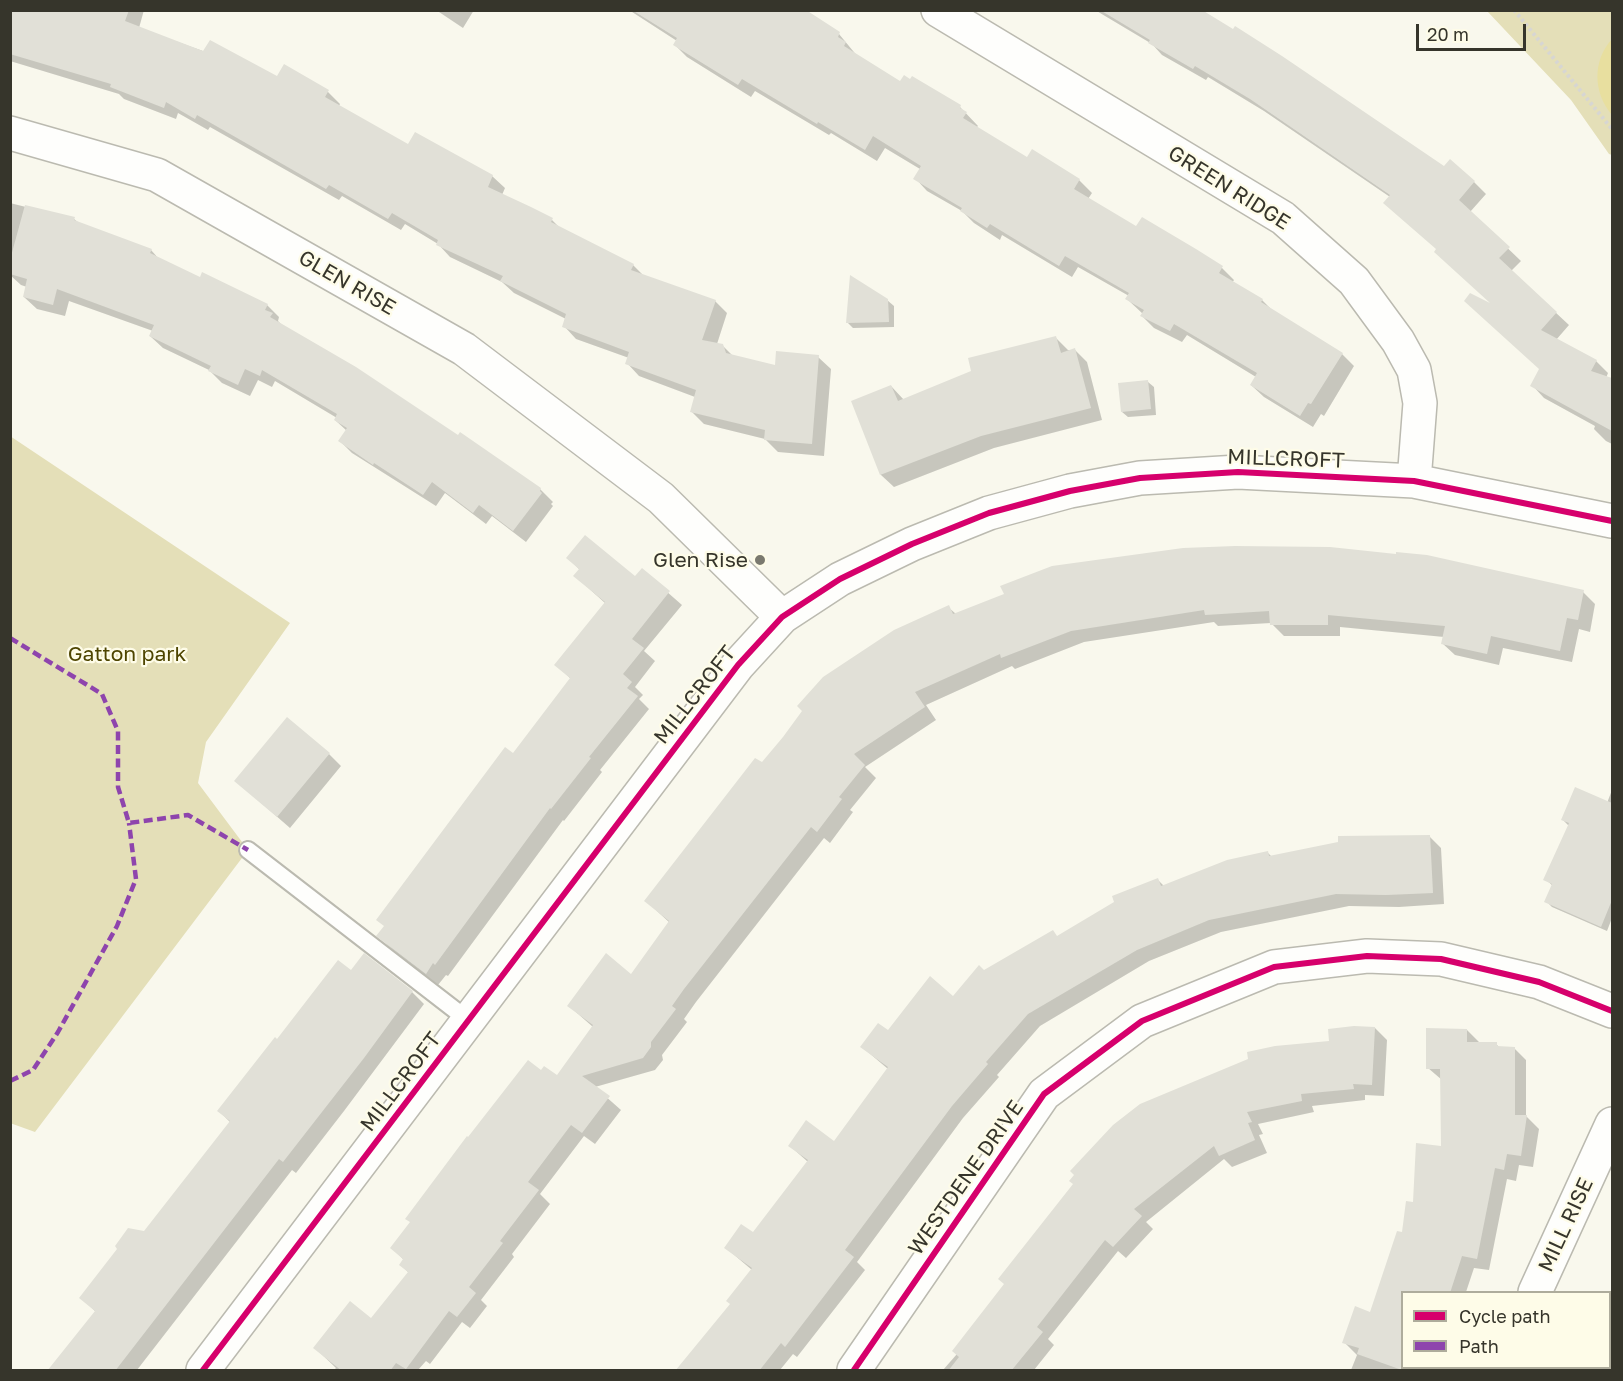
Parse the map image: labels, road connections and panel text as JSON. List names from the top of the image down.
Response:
{
  "streets": {
    "street": [
      "GREEN RIDGE",
      "GLEN RISE",
      "MILLCROFT",
      "WESTDENE DRIVE",
      "MILL RISE"
    ]
  },
  "crossings": [
    ["GREEN RIDGE", "MILLCROFT"],
    ["GLEN RISE", "MILLCROFT"]
  ],
  "parks": ["Gatton park"],
  "places": ["Glen Rise"],
  "legend": ["Cycle path", "Path"],
  "scale_bar": "20 m"
}
